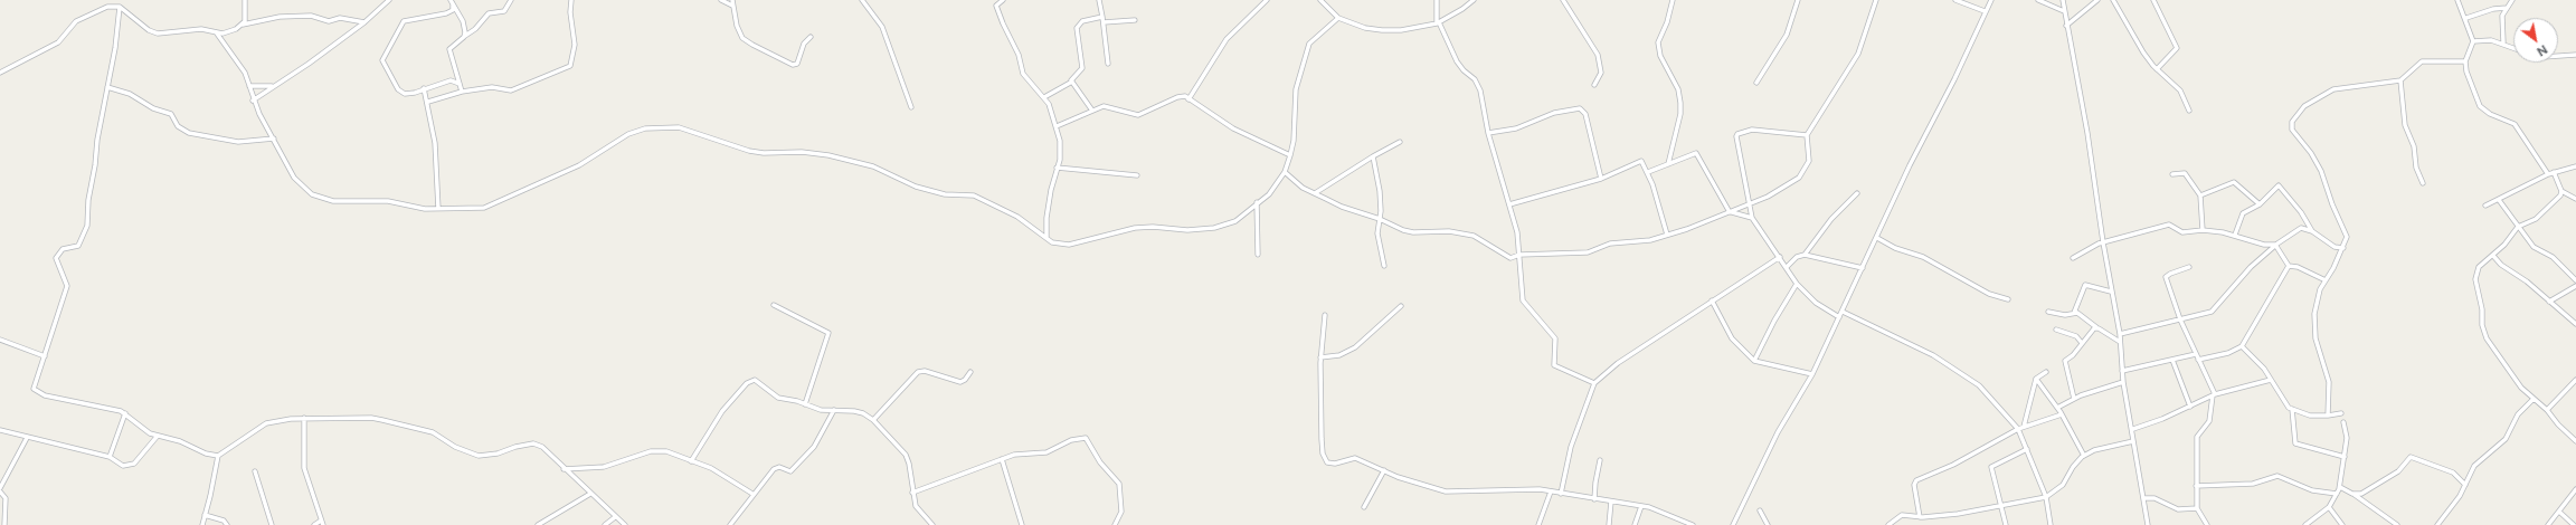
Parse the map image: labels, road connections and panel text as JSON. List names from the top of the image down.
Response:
{
  "north": "bottom right"
}
